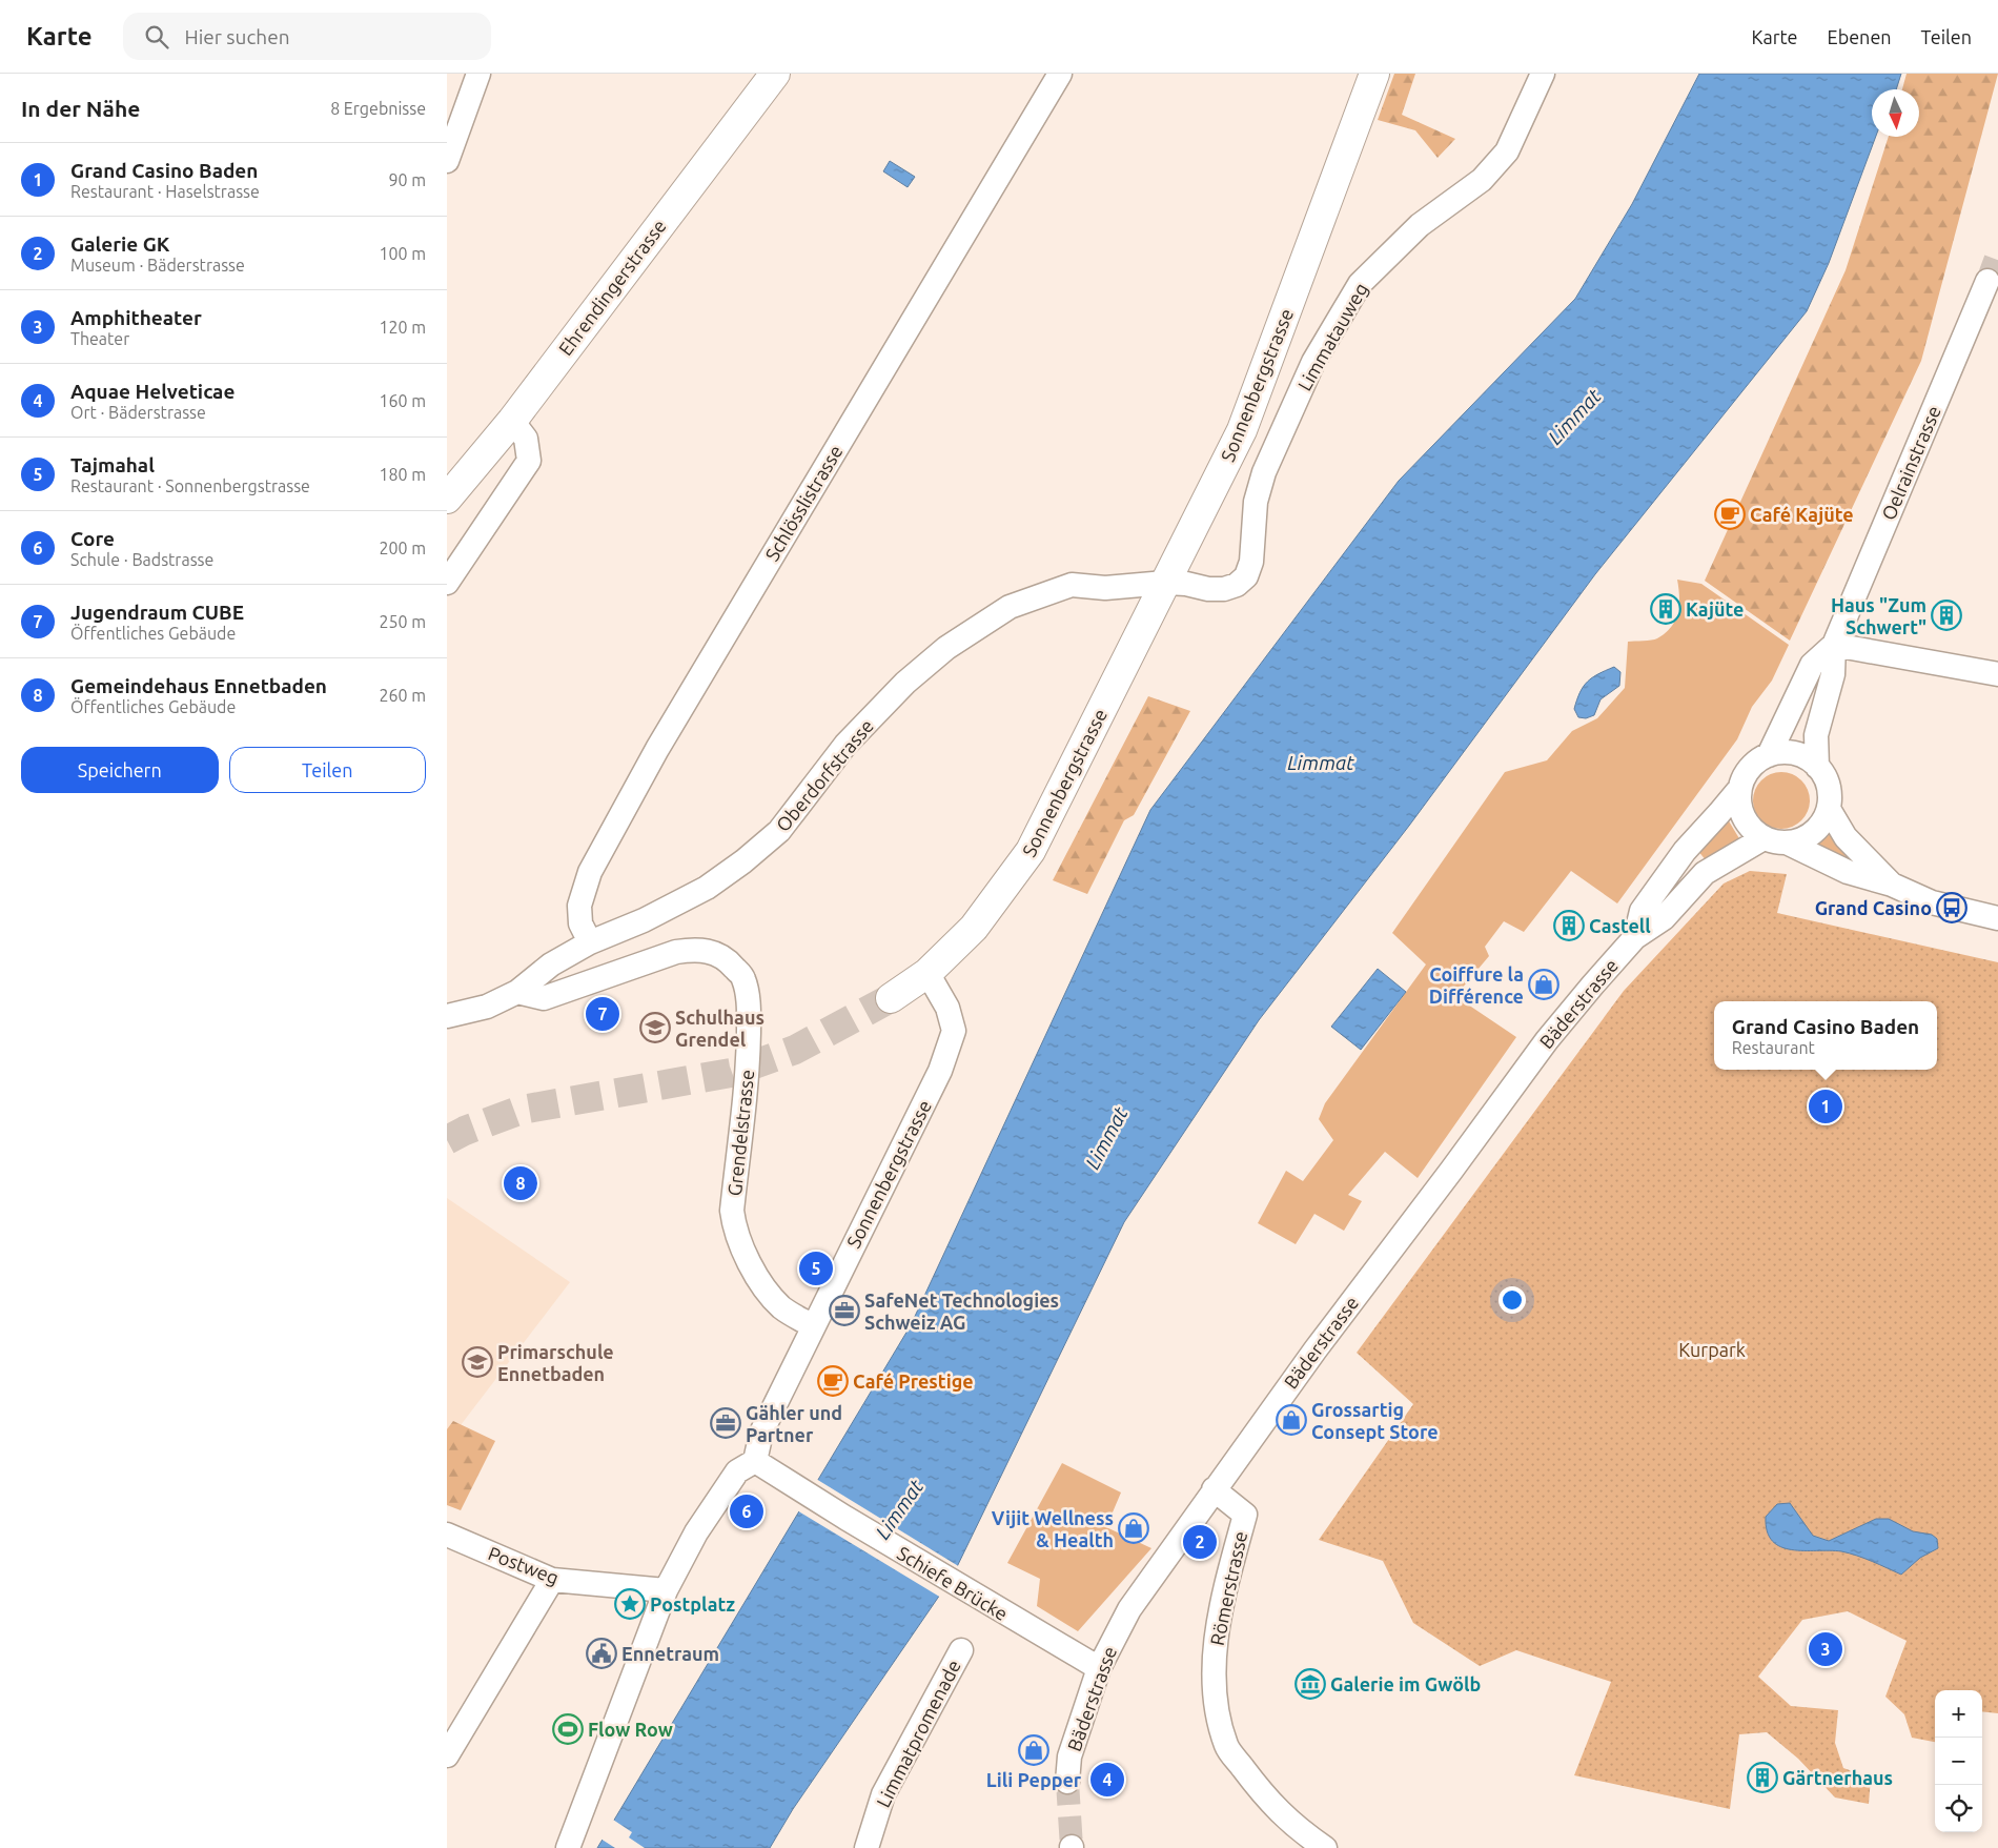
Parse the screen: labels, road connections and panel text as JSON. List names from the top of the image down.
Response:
{
  "streets": {
    "main road": ["Ehrendingerstrasse", "Sonnenbergstrasse"],
    "street": [
      "Limmatauweg",
      "Oelrainstrasse",
      "Schlösslistrasse",
      "Oberdorfstrasse",
      "Bäderstrasse",
      "Grendelstrasse",
      "Postweg",
      "Schiefe Brücke",
      "Römerstrasse",
      "Limmatpromenade"
    ]
  },
  "crossings": [
    ["Limmatauweg", "Sonnenbergstrasse"],
    ["Limmatauweg", "Oberdorfstrasse"],
    ["Sonnenbergstrasse", "Oberdorfstrasse"],
    ["Sonnenbergstrasse", "Grendelstrasse"],
    ["Sonnenbergstrasse", "Schiefe Brücke"],
    ["Oelrainstrasse", "Bäderstrasse"],
    ["Schlösslistrasse", "Oberdorfstrasse"],
    ["Oberdorfstrasse", "Grendelstrasse"],
    ["Bäderstrasse", "Schiefe Brücke"],
    ["Bäderstrasse", "Römerstrasse"]
  ],
  "water": ["Limmat"],
  "parks": ["Kurpark"],
  "places": {
    "cafe": ["Café Kajüte", "Café Prestige"],
    "building": [
      "Kajüte",
      "Haus \"Zum Schwert\"",
      "Castell",
      "Gärtnerhaus"
    ],
    "bus stop": ["Grand Casino"],
    "shop": [
      "Coiffure la Différence",
      "Grossartig Consept Store",
      "Vijit Wellness & Health",
      "Lili Pepper"
    ],
    "school or university": ["Schulhaus Grendel", "Primarschule Ennetbaden"],
    "office": ["SafeNet Technologies Schweiz AG", "Gähler und Partner"],
    "place": ["Postplatz"],
    "public building": ["Ennetraum"],
    "museum": ["Galerie im Gwölb"],
    "sports": ["Flow Row"]
  },
  "north": "bottom",
  "page": {
    "header": "Karte",
    "search": "Hier suchen",
    "nav": ["Karte", "Ebenen", "Teilen"],
    "heading": ["In der Nähe", "8 Ergebnisse"],
    "list": [
      {
        "mark": "1",
        "name": "Grand Casino Baden",
        "note": "Restaurant · Haselstrasse",
        "value": "90 m"
      },
      {
        "mark": "2",
        "name": "Galerie GK",
        "note": "Museum · Bäderstrasse",
        "value": "100 m"
      },
      {
        "mark": "3",
        "name": "Amphitheater",
        "note": "Theater",
        "value": "120 m"
      },
      {
        "mark": "4",
        "name": "Aquae Helveticae",
        "note": "Ort · Bäderstrasse",
        "value": "160 m"
      },
      {
        "mark": "5",
        "name": "Tajmahal",
        "note": "Restaurant · Sonnenbergstrasse",
        "value": "180 m"
      },
      {
        "mark": "6",
        "name": "Core",
        "note": "Schule · Badstrasse",
        "value": "200 m"
      },
      {
        "mark": "7",
        "name": "Jugendraum CUBE",
        "note": "Öffentliches Gebäude",
        "value": "250 m"
      },
      {
        "mark": "8",
        "name": "Gemeindehaus Ennetbaden",
        "note": "Öffentliches Gebäude",
        "value": "260 m"
      }
    ],
    "buttons": ["Speichern", "Teilen"],
    "pins": [
      "7",
      "1",
      "8",
      "5",
      "6",
      "2",
      "3",
      "4"
    ],
    "popup": ["Grand Casino Baden", "Restaurant"],
    "map_buttons": ["+", "−"]
  }
}
